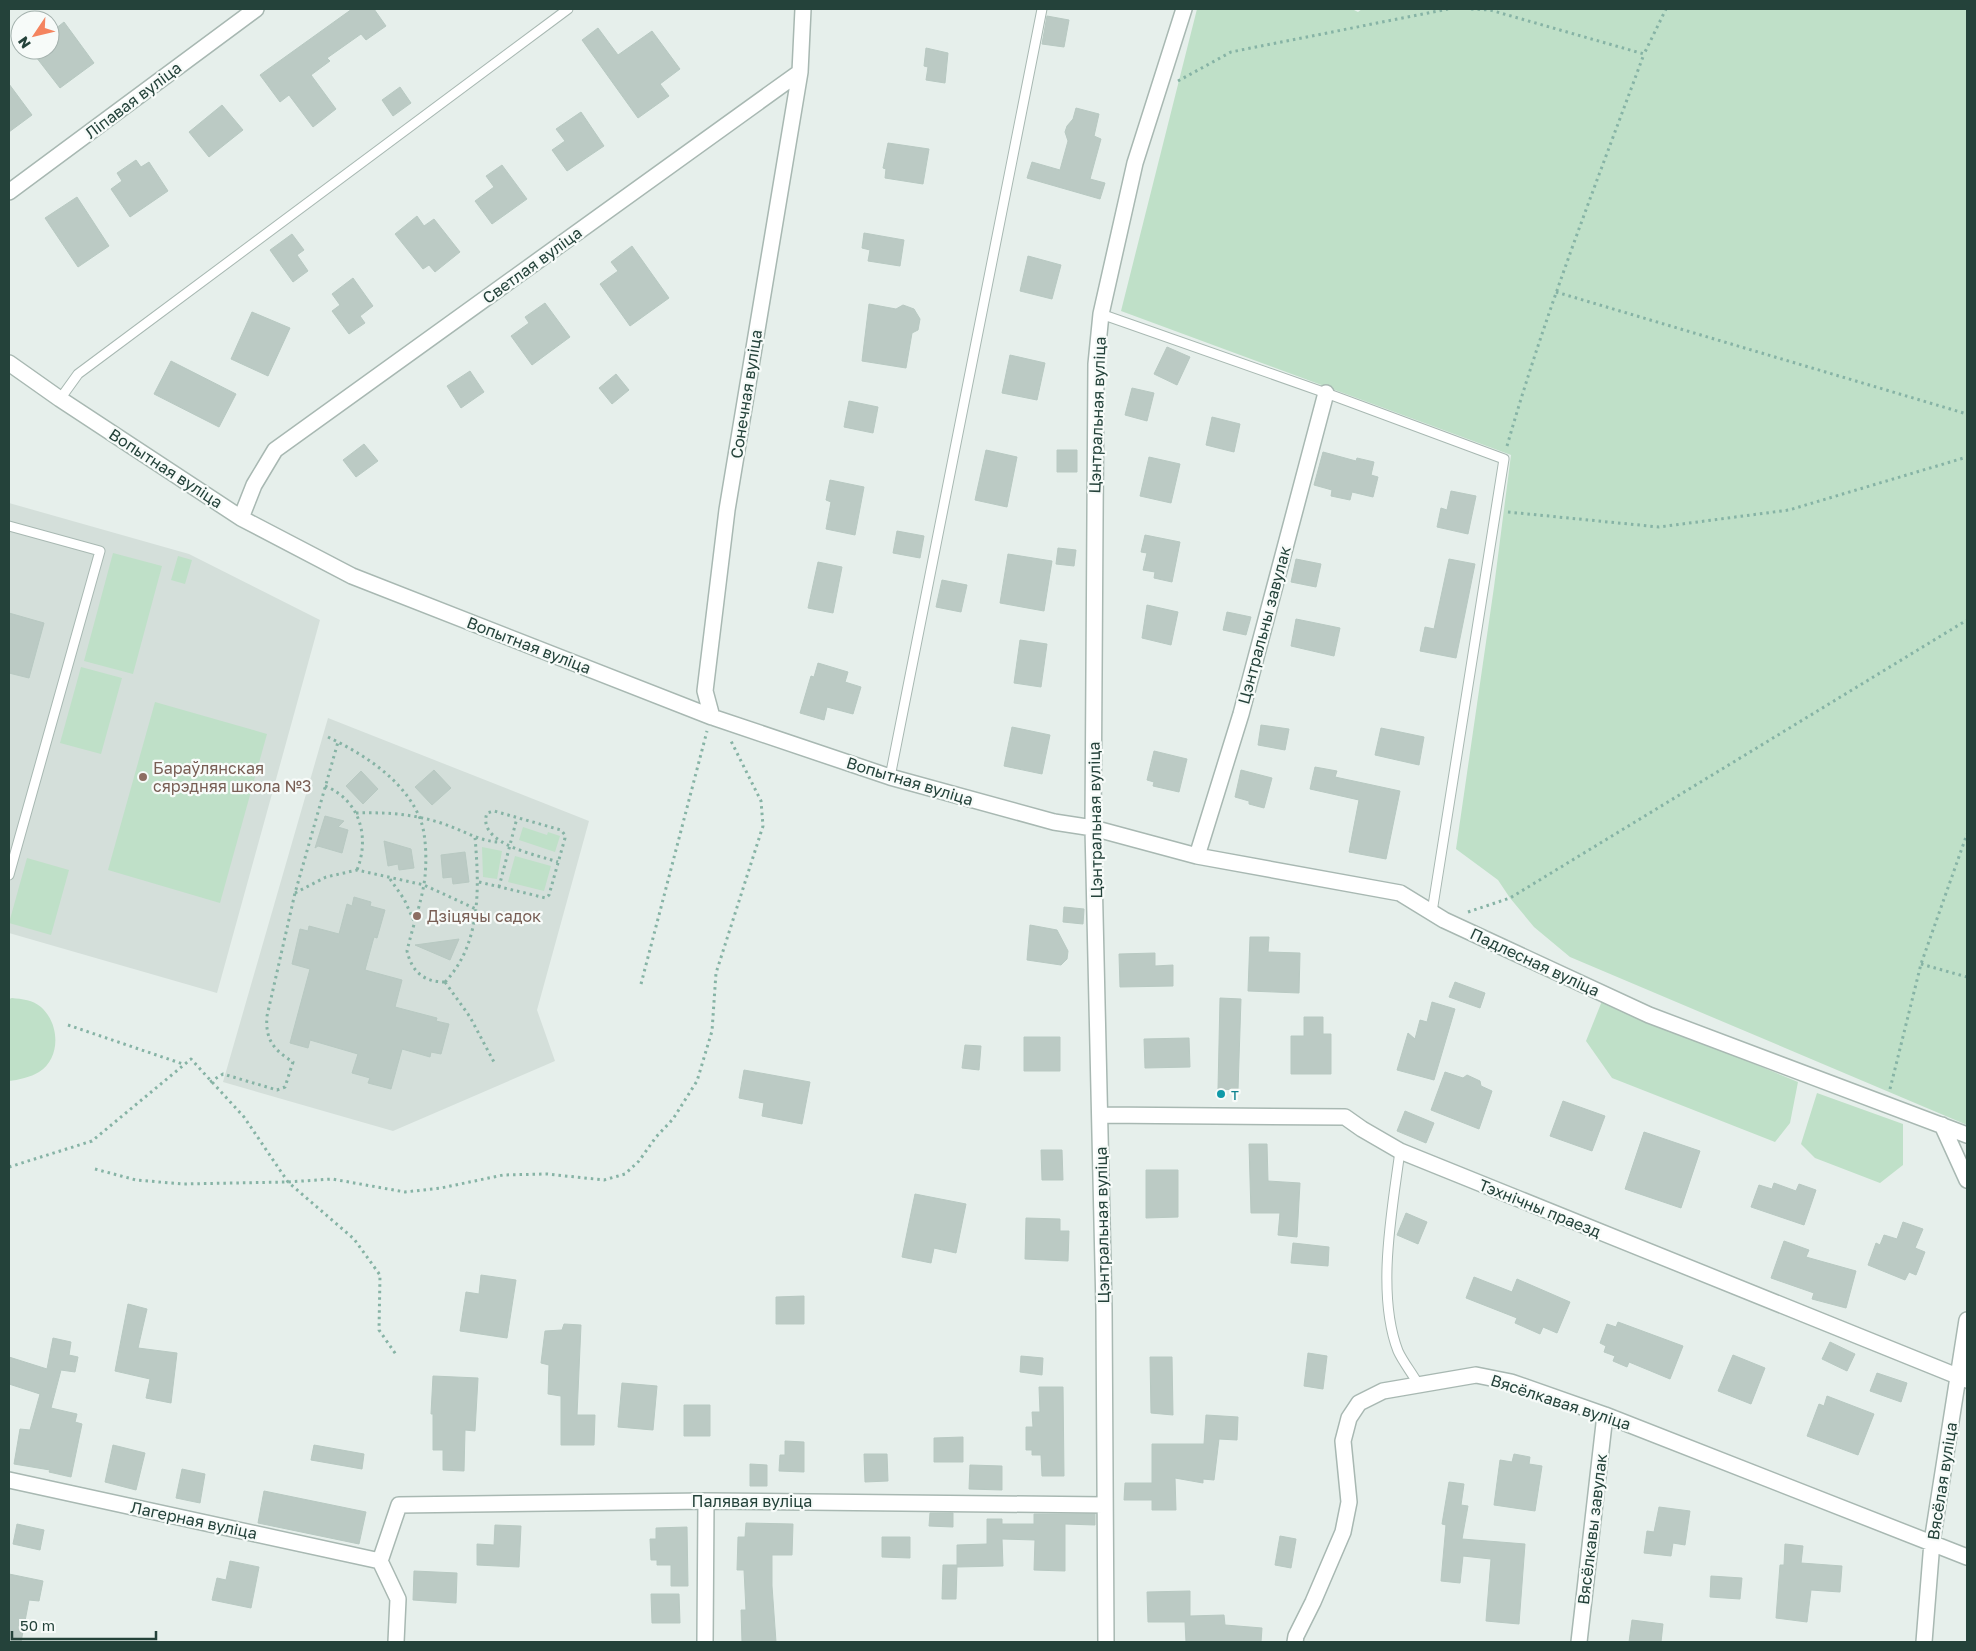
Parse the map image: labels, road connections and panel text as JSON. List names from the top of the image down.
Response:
{
  "streets": {
    "street": [
      "Ліпавая вуліца",
      "Светлая вуліца",
      "Сонечная вуліца",
      "Цэнтральная вуліца",
      "Вопытная вуліца",
      "Цэнтральны завулак",
      "Падлесная вуліца",
      "Тэхнічны праезд",
      "Вясёлкавая вуліца",
      "Вясёлая вуліца",
      "Палявая вуліца",
      "Лагерная вуліца",
      "Вясёлкавы завулак"
    ]
  },
  "crossings": [
    ["Светлая вуліца", "Сонечная вуліца"],
    ["Светлая вуліца", "Вопытная вуліца"],
    ["Сонечная вуліца", "Вопытная вуліца"],
    ["Цэнтральная вуліца", "Вопытная вуліца"],
    ["Цэнтральная вуліца", "Падлесная вуліца"],
    ["Цэнтральная вуліца", "Тэхнічны праезд"],
    ["Цэнтральная вуліца", "Палявая вуліца"],
    ["Вопытная вуліца", "Падлесная вуліца"],
    ["Цэнтральны завулак", "Падлесная вуліца"],
    ["Тэхнічны праезд", "Вясёлая вуліца"],
    ["Вясёлкавая вуліца", "Вясёлая вуліца"],
    ["Вясёлкавая вуліца", "Вясёлкавы завулак"],
    ["Палявая вуліца", "Лагерная вуліца"]
  ],
  "places": ["Бараўлянская сярэдняя школа №3", "Дзіцячы садок", "т"],
  "scale_bar": "50 m",
  "north": "bottom left"
}
